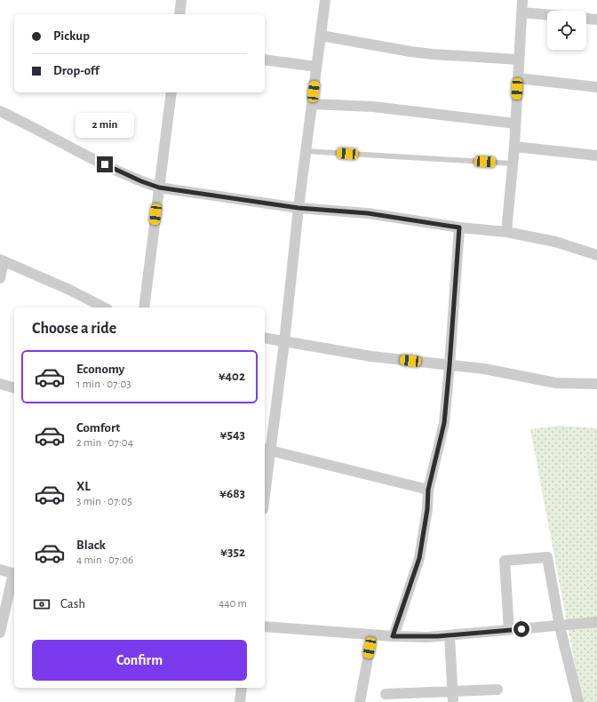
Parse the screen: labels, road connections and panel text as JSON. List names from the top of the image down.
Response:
{
  "page": {
    "banner": ["Pickup", "Drop-off"],
    "bubble": "2 min",
    "heading": "Choose a ride",
    "list": [
      {
        "name": "Economy",
        "note": "1 min · 07:03",
        "value": "¥402"
      },
      {
        "name": "Comfort",
        "note": "2 min · 07:04",
        "value": "¥543"
      },
      {
        "name": "XL",
        "note": "3 min · 07:05",
        "value": "¥683"
      },
      {
        "name": "Black",
        "note": "4 min · 07:06",
        "value": "¥352"
      }
    ],
    "pay": ["Cash", "440 m"],
    "buttons": "Confirm"
  }
}
